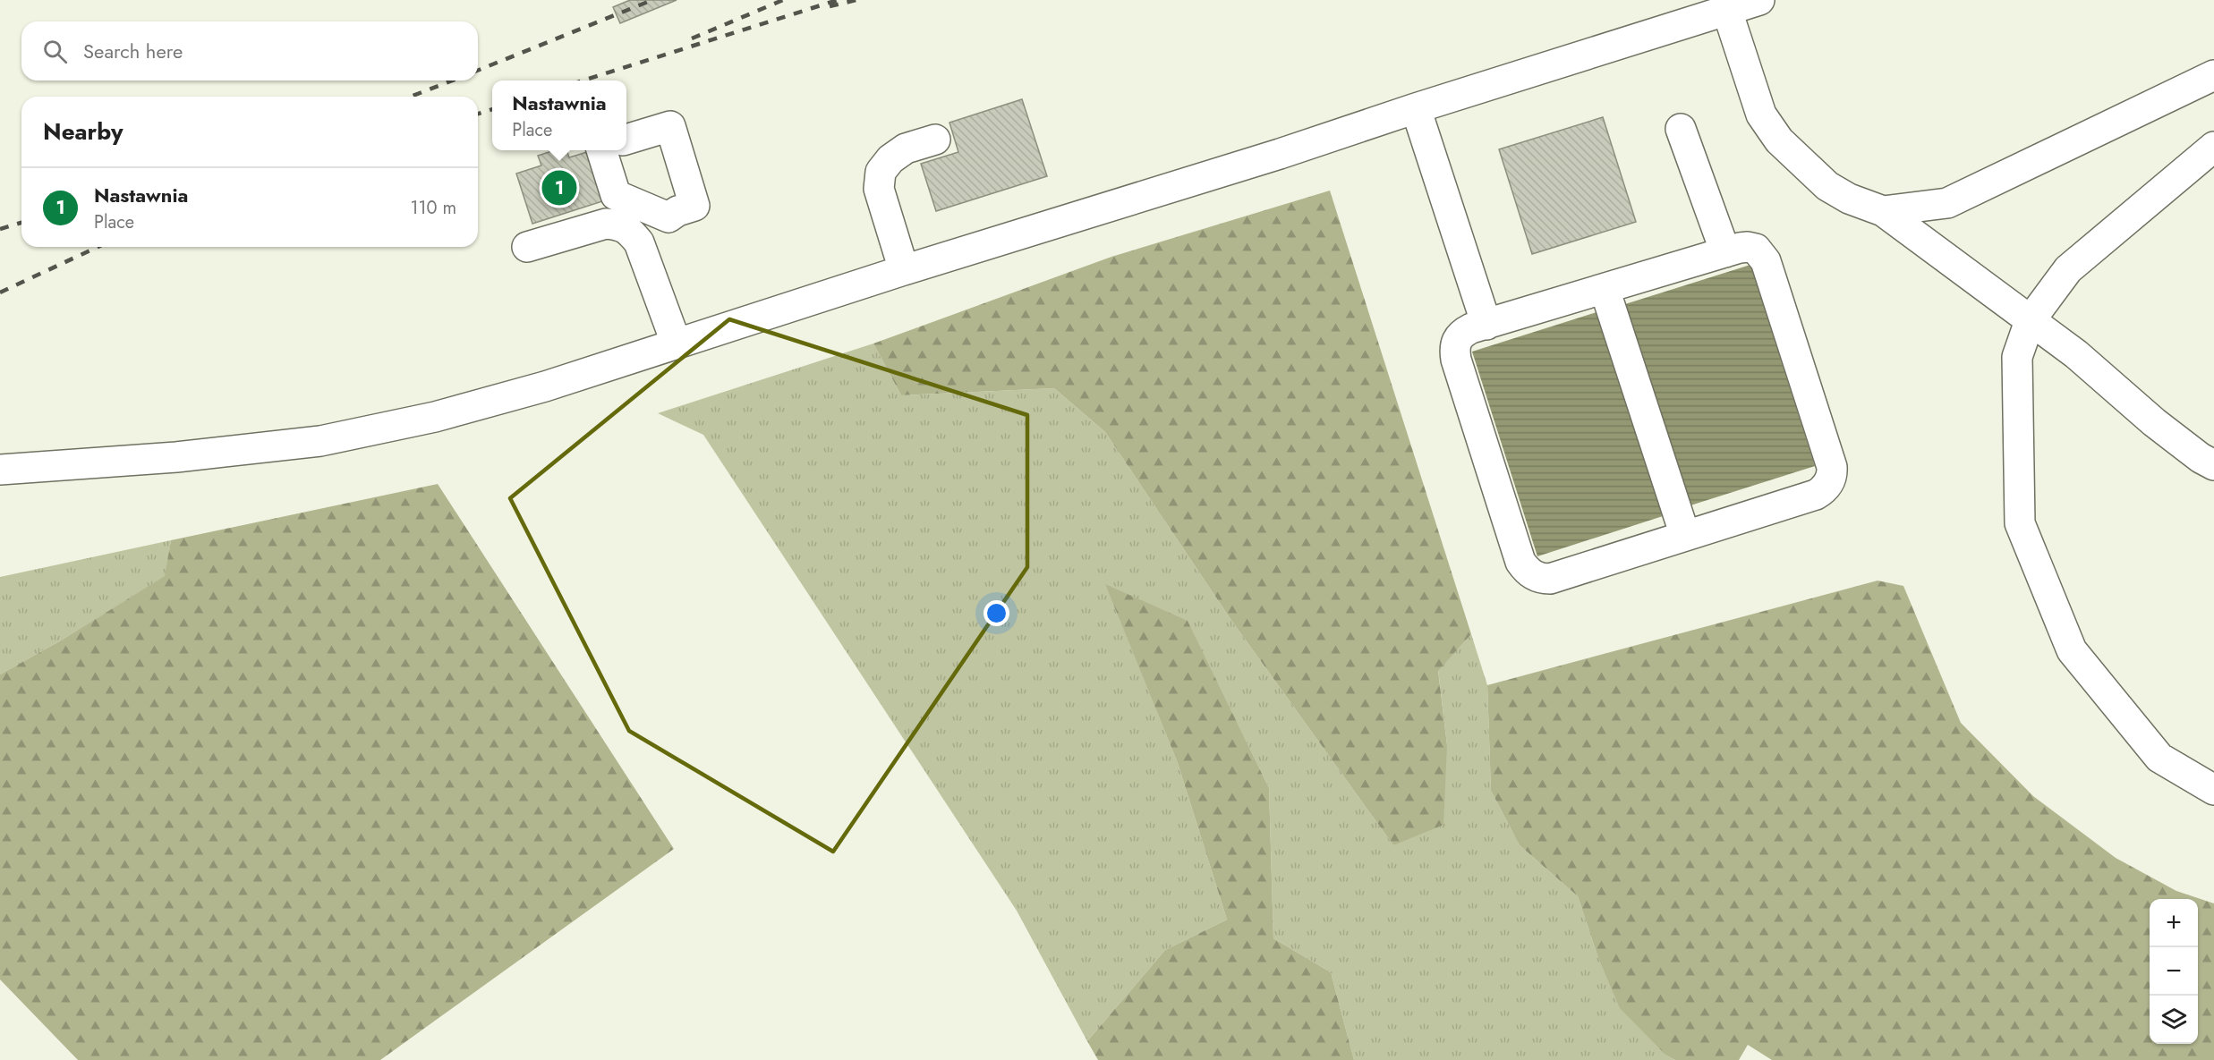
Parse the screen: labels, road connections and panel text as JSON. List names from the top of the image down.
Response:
{
  "page": {
    "search": "Search here",
    "popup": ["Nastawnia", "Place"],
    "heading": "Nearby",
    "list": [
      {
        "mark": "1",
        "name": "Nastawnia",
        "note": "Place",
        "value": "110 m"
      }
    ],
    "pins": "1",
    "map_buttons": ["+", "−"]
  }
}
